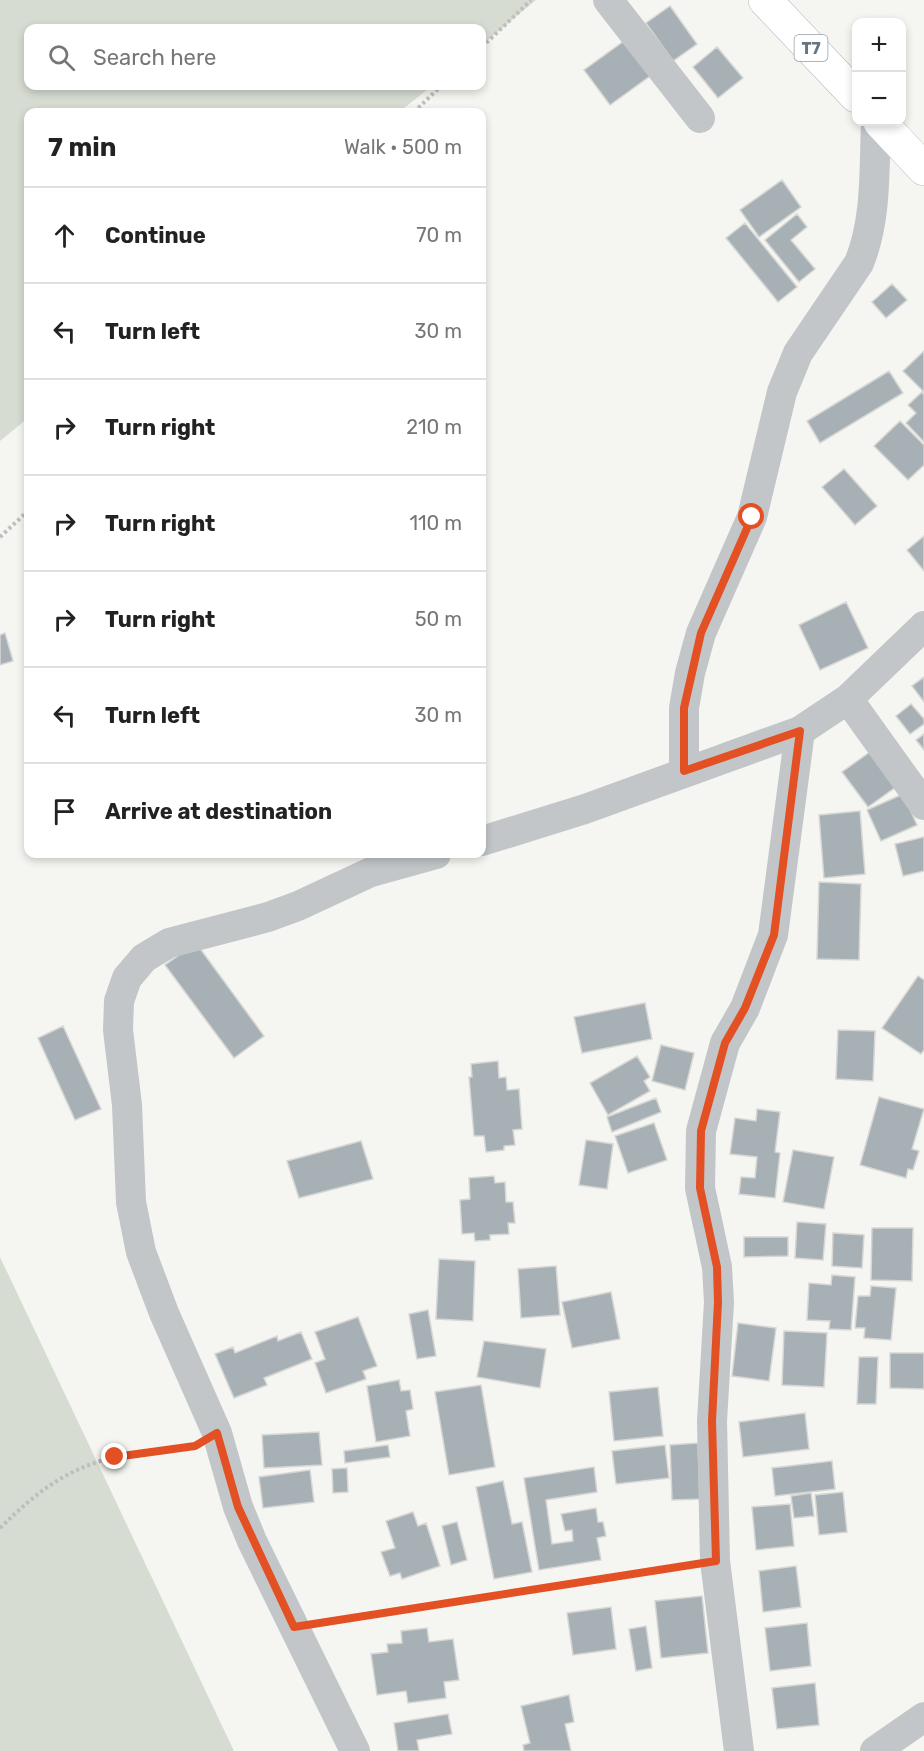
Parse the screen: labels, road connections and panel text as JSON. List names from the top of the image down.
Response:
{
  "streets": {
    "highway": ["T7"]
  },
  "page": {
    "map_buttons": ["+", "−"],
    "search": "Search here",
    "heading": ["7 min", "Walk · 500 m"],
    "list": [
      ["Continue", "70 m"],
      ["Turn left", "30 m"],
      ["Turn right", "210 m"],
      ["Turn right", "110 m"],
      ["Turn right", "50 m"],
      ["Turn left", "30 m"],
      "Arrive at destination"
    ]
  }
}
